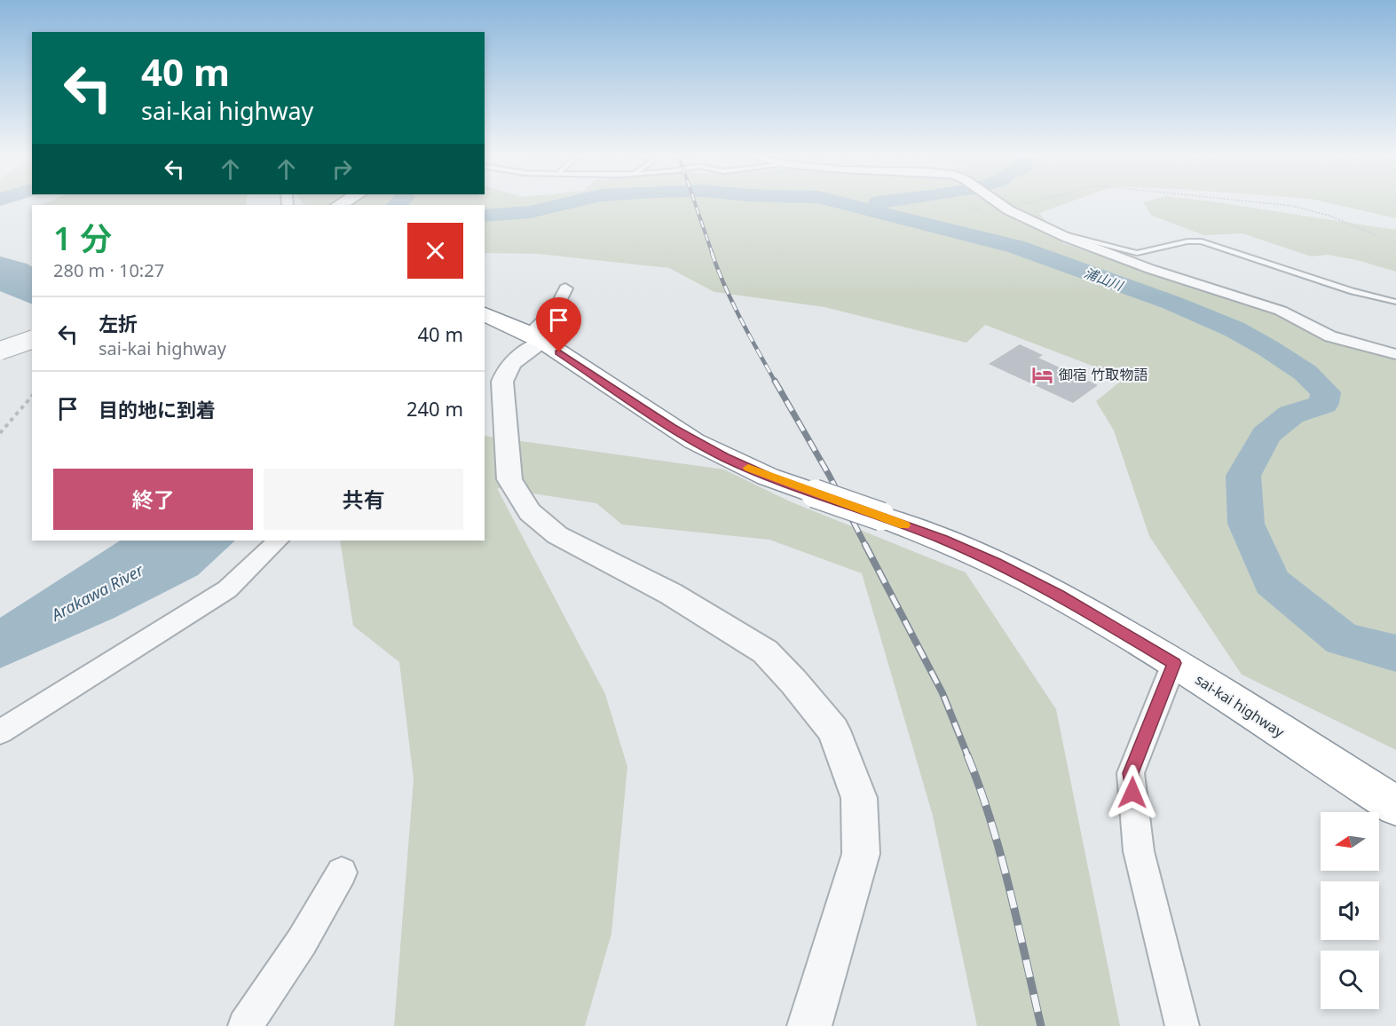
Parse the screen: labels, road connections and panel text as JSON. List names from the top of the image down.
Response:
{
  "streets": {
    "main road": ["sai-kai highway"]
  },
  "water": ["浦山川", "Arakawa River"],
  "places": {
    "hotel": ["御宿 竹取物語"]
  },
  "north": "left",
  "page": {
    "turn": ["40 m", "sai-kai highway"],
    "heading": ["1 分", "280 m · 10:27"],
    "list": [
      {
        "name": "左折",
        "note": "sai-kai highway",
        "value": "40 m"
      },
      {
        "name": "目的地に到着",
        "value": "240 m"
      }
    ],
    "buttons": ["終了", "共有"]
  }
}
